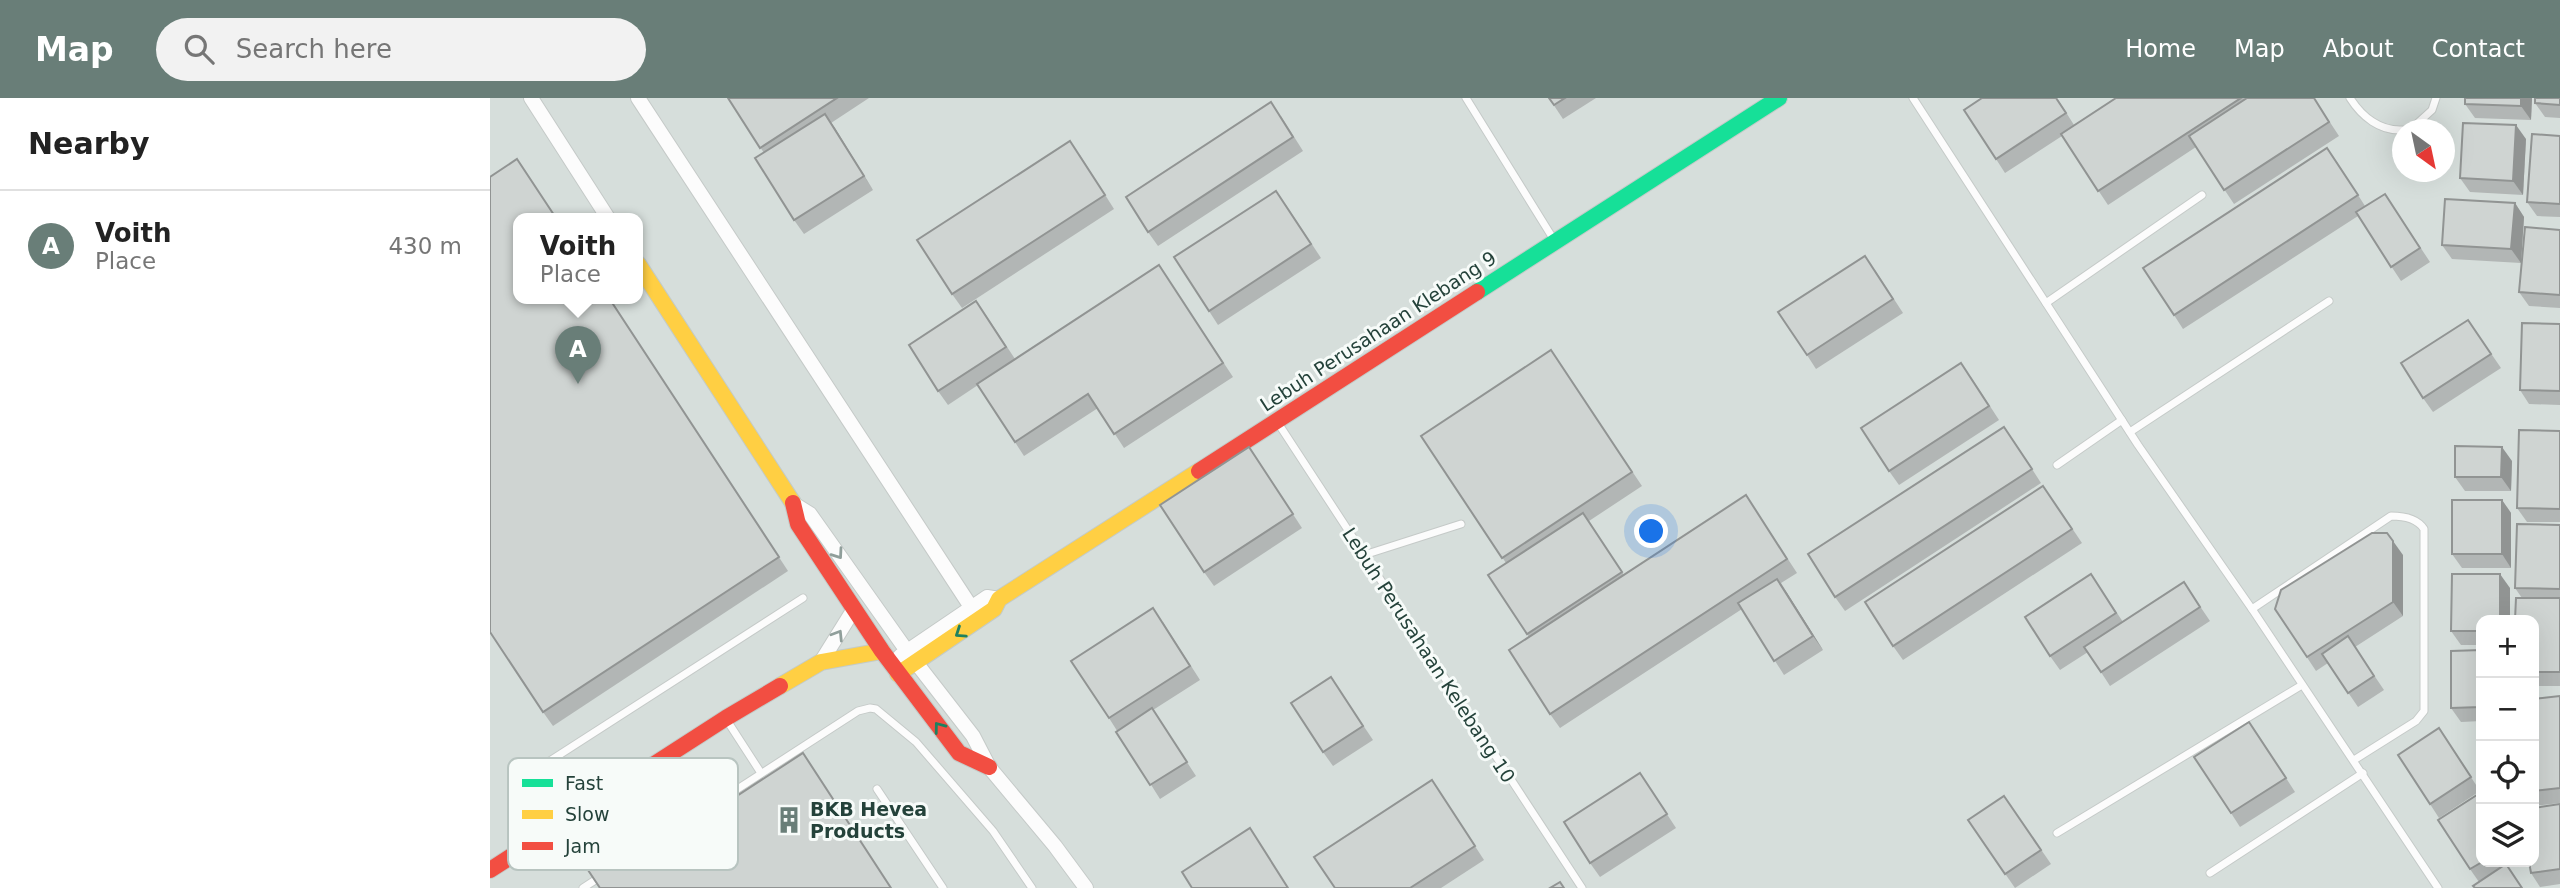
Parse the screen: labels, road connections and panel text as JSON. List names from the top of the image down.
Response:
{
  "streets": {
    "street": ["Lebuh Perusahaan Klebang 9"],
    "lane": ["Lebuh Perusahaan Kelebang 10"]
  },
  "crossings": [
    ["Lebuh Perusahaan Klebang 9", "Lebuh Perusahaan Kelebang 10"]
  ],
  "places": {
    "building": ["BKB Hevea Products"]
  },
  "legend": ["Fast", "Slow", "Jam"],
  "north": "bottom right",
  "page": {
    "header": "Map",
    "search": "Search here",
    "nav": [
      "Home",
      "Map",
      "About",
      "Contact"
    ],
    "heading": "Nearby",
    "list": [
      {
        "mark": "A",
        "name": "Voith",
        "note": "Place",
        "value": "430 m"
      }
    ],
    "popup": ["Voith", "Place"],
    "pins": "A",
    "map_buttons": ["+", "−"]
  }
}
